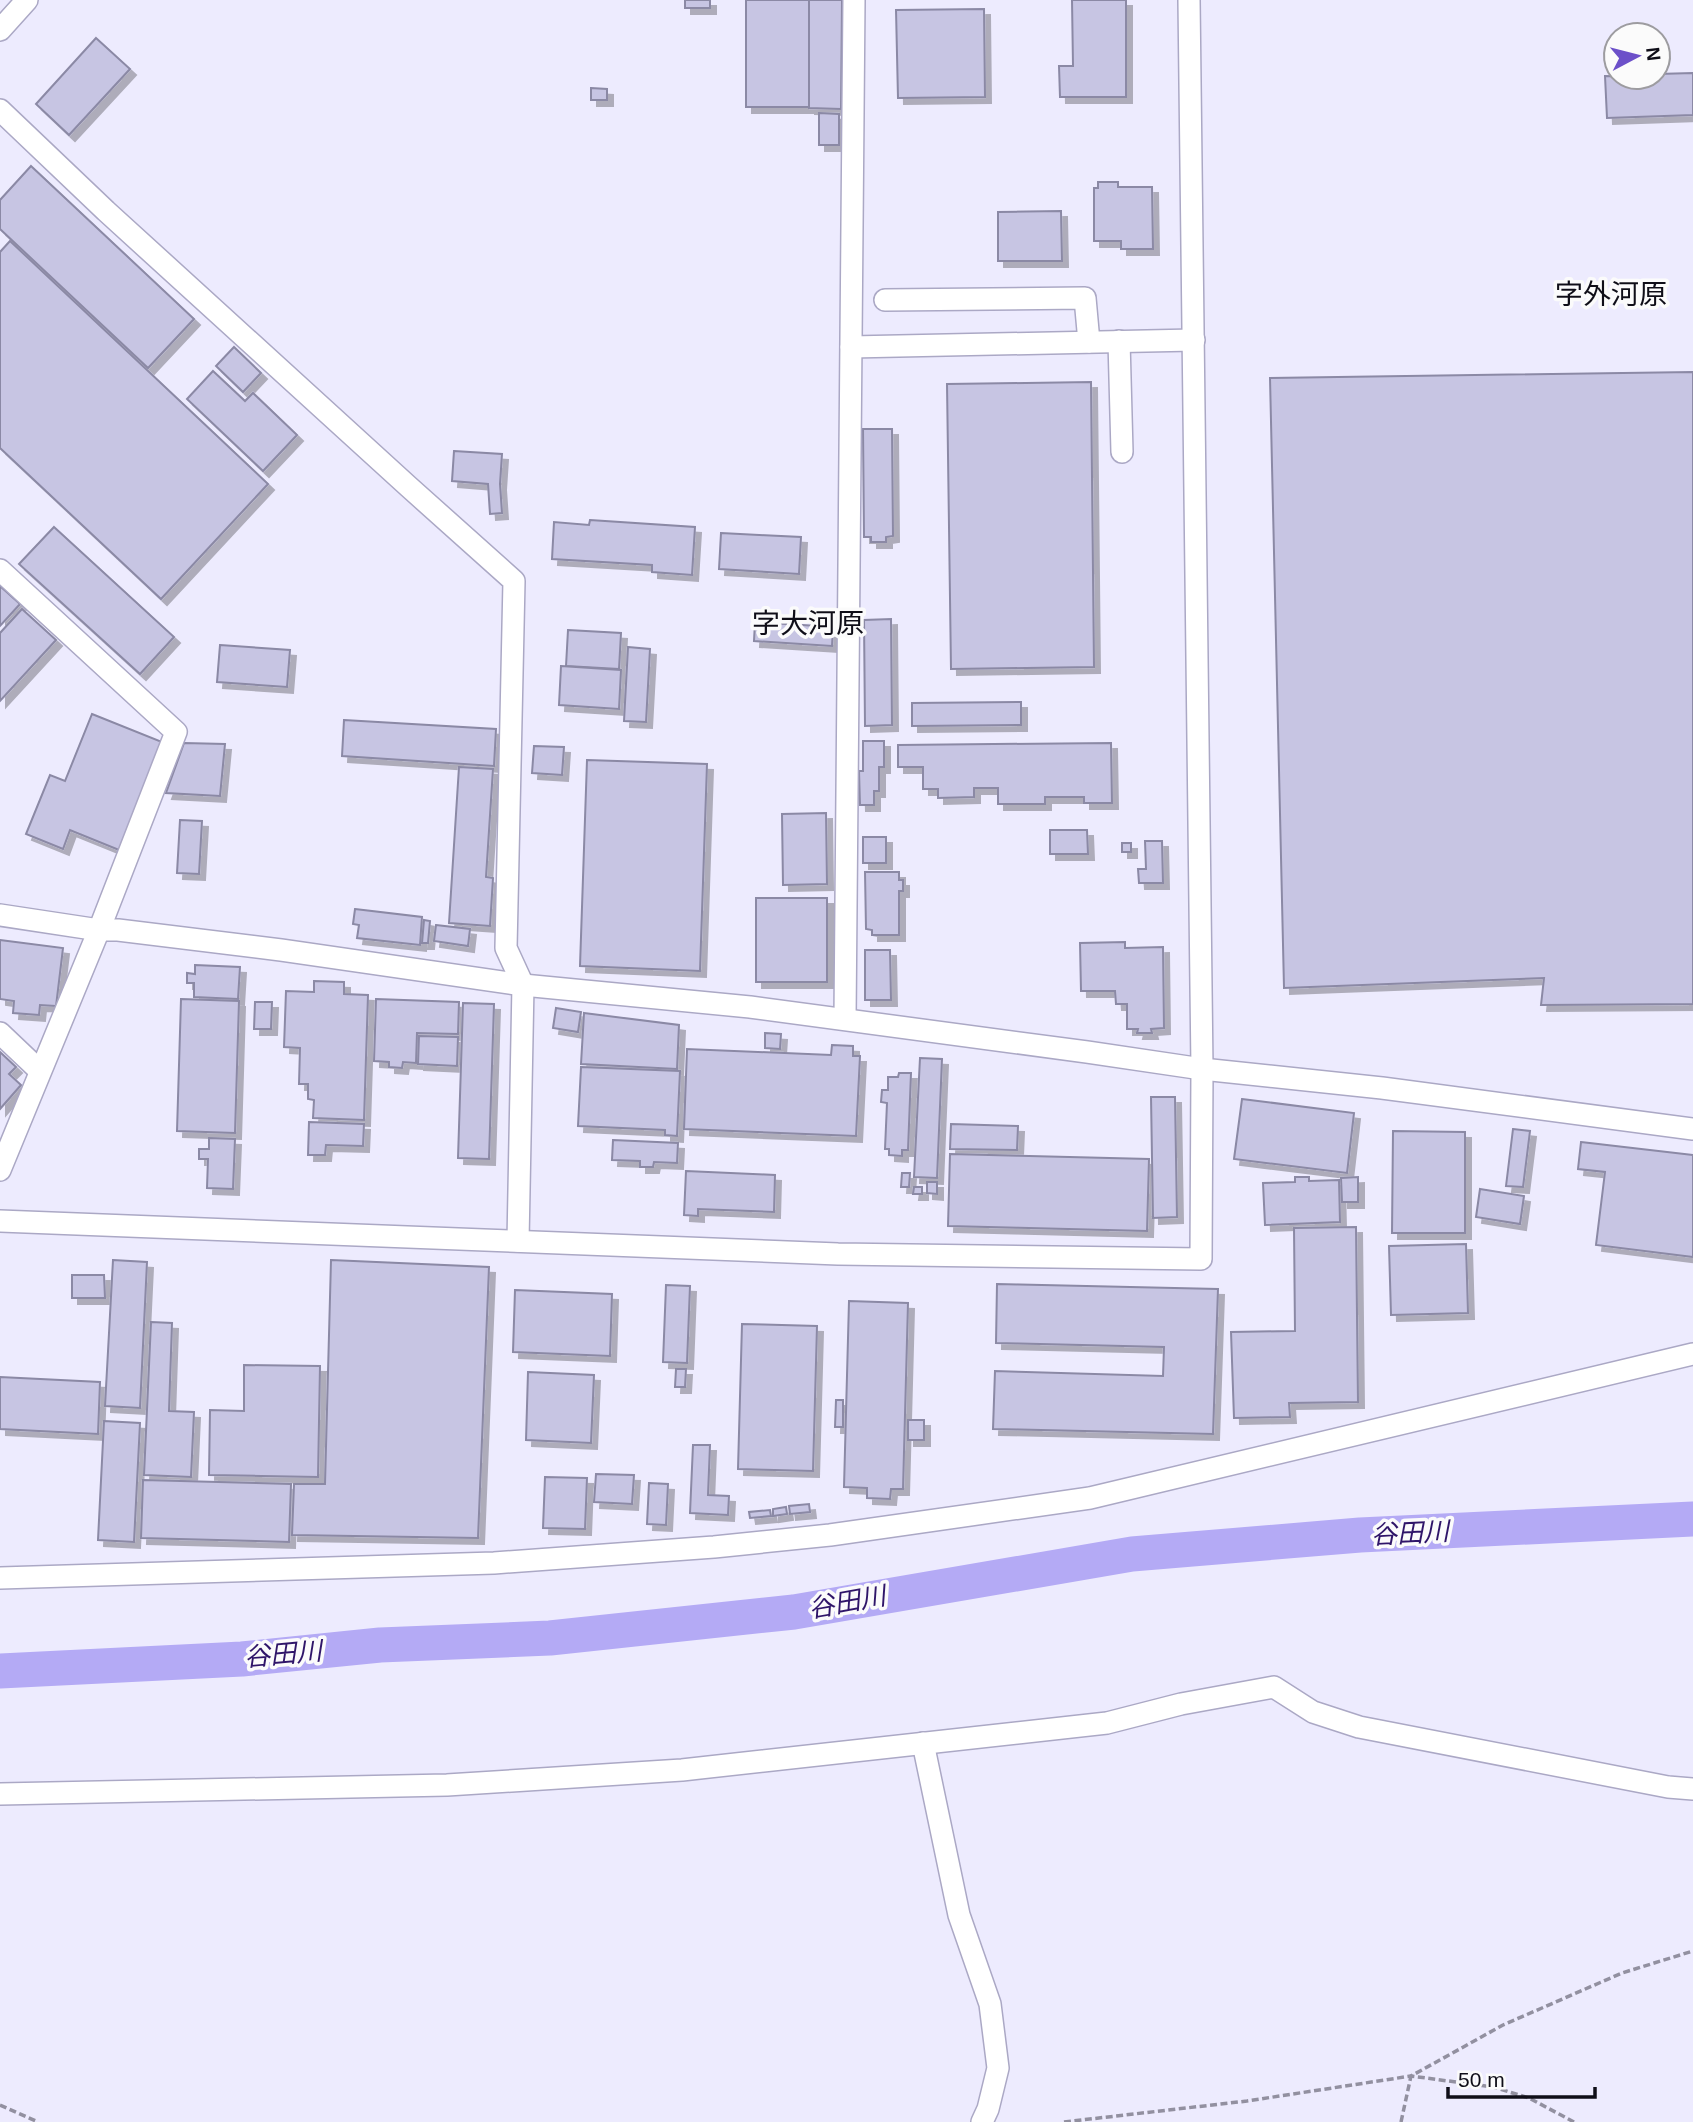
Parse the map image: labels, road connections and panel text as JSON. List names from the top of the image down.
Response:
{
  "districts": ["字外河原", "字大河原"],
  "water": ["谷田川"],
  "scale_bar": "50 m",
  "north": "right"
}
